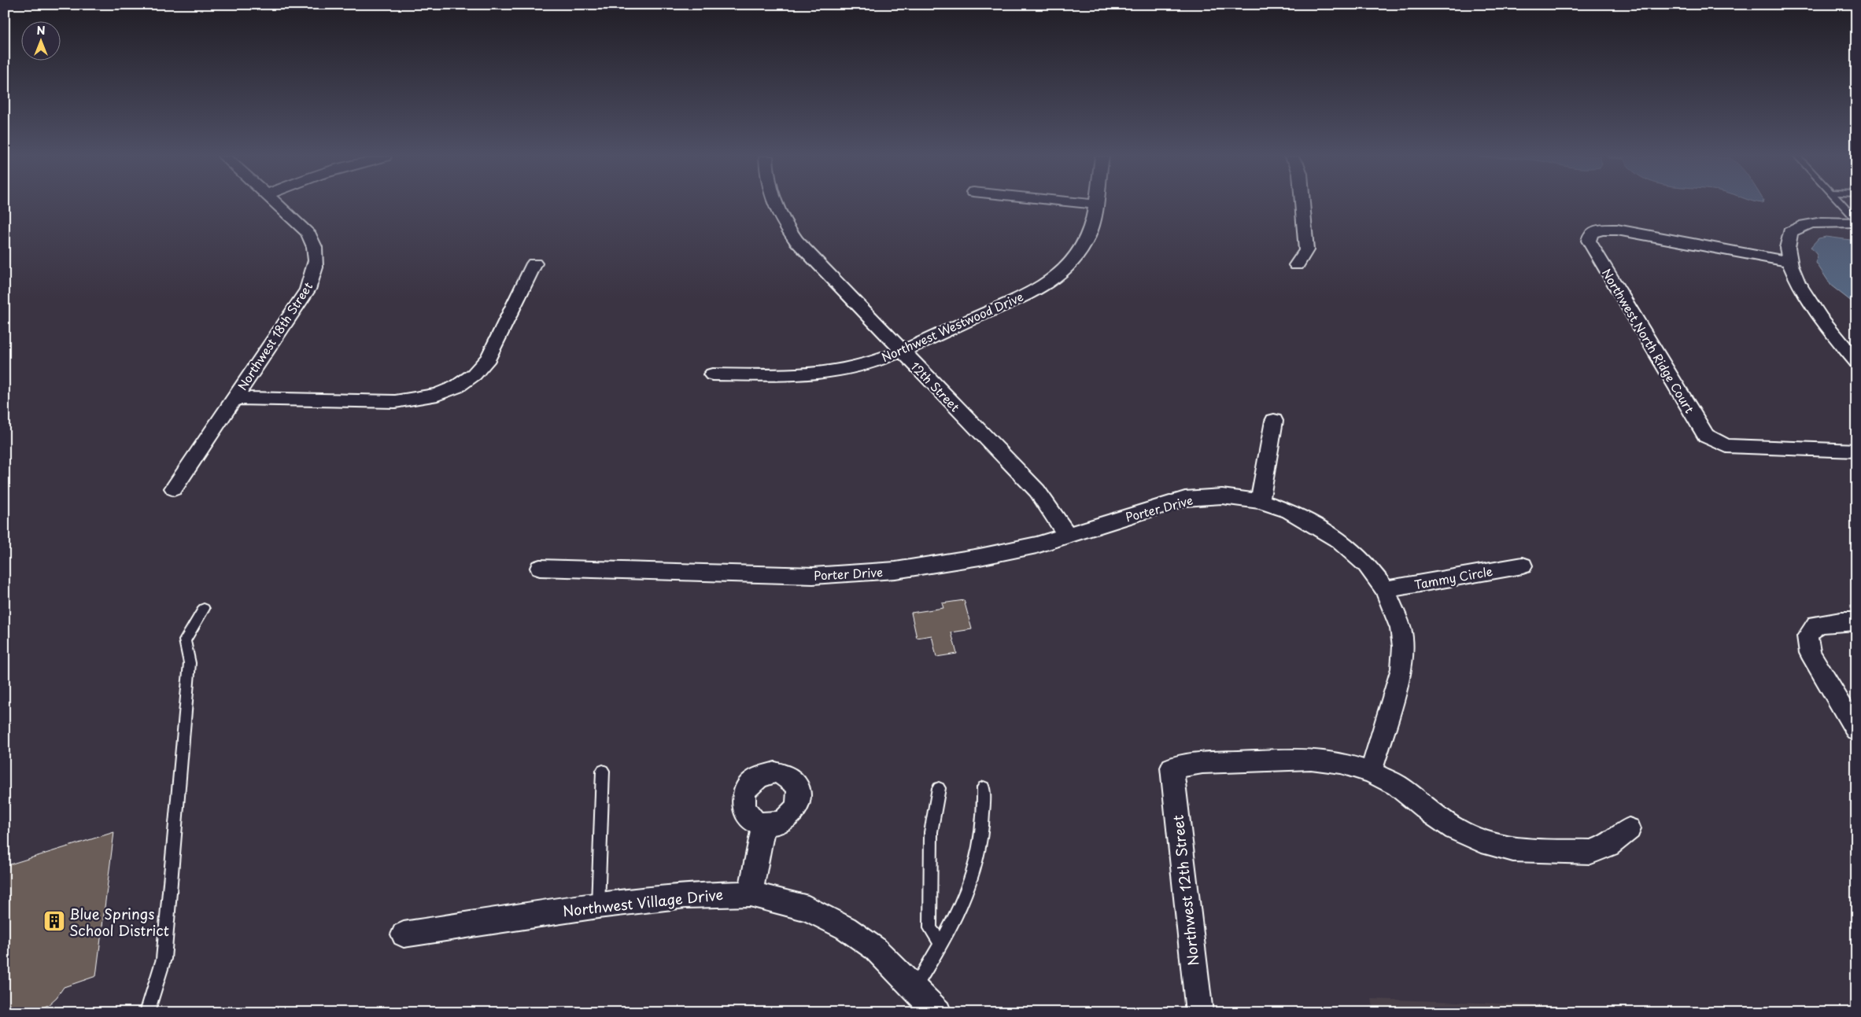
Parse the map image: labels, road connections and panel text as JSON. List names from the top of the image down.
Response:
{
  "streets": {
    "street": [
      "Northwest Westwood Drive",
      "Northwest 18th Street",
      "Northwest North Ridge Court",
      "12th Street",
      "Porter Drive",
      "Tammy Circle",
      "Northwest 12th Street",
      "Northwest Village Drive"
    ]
  },
  "crossings": [
    ["Northwest Westwood Drive", "12th Street"],
    ["12th Street", "Porter Drive"],
    ["Porter Drive", "Tammy Circle"],
    ["Porter Drive", "Northwest 12th Street"]
  ],
  "places": {
    "building": ["Blue Springs School District"]
  },
  "north": "top"
}
